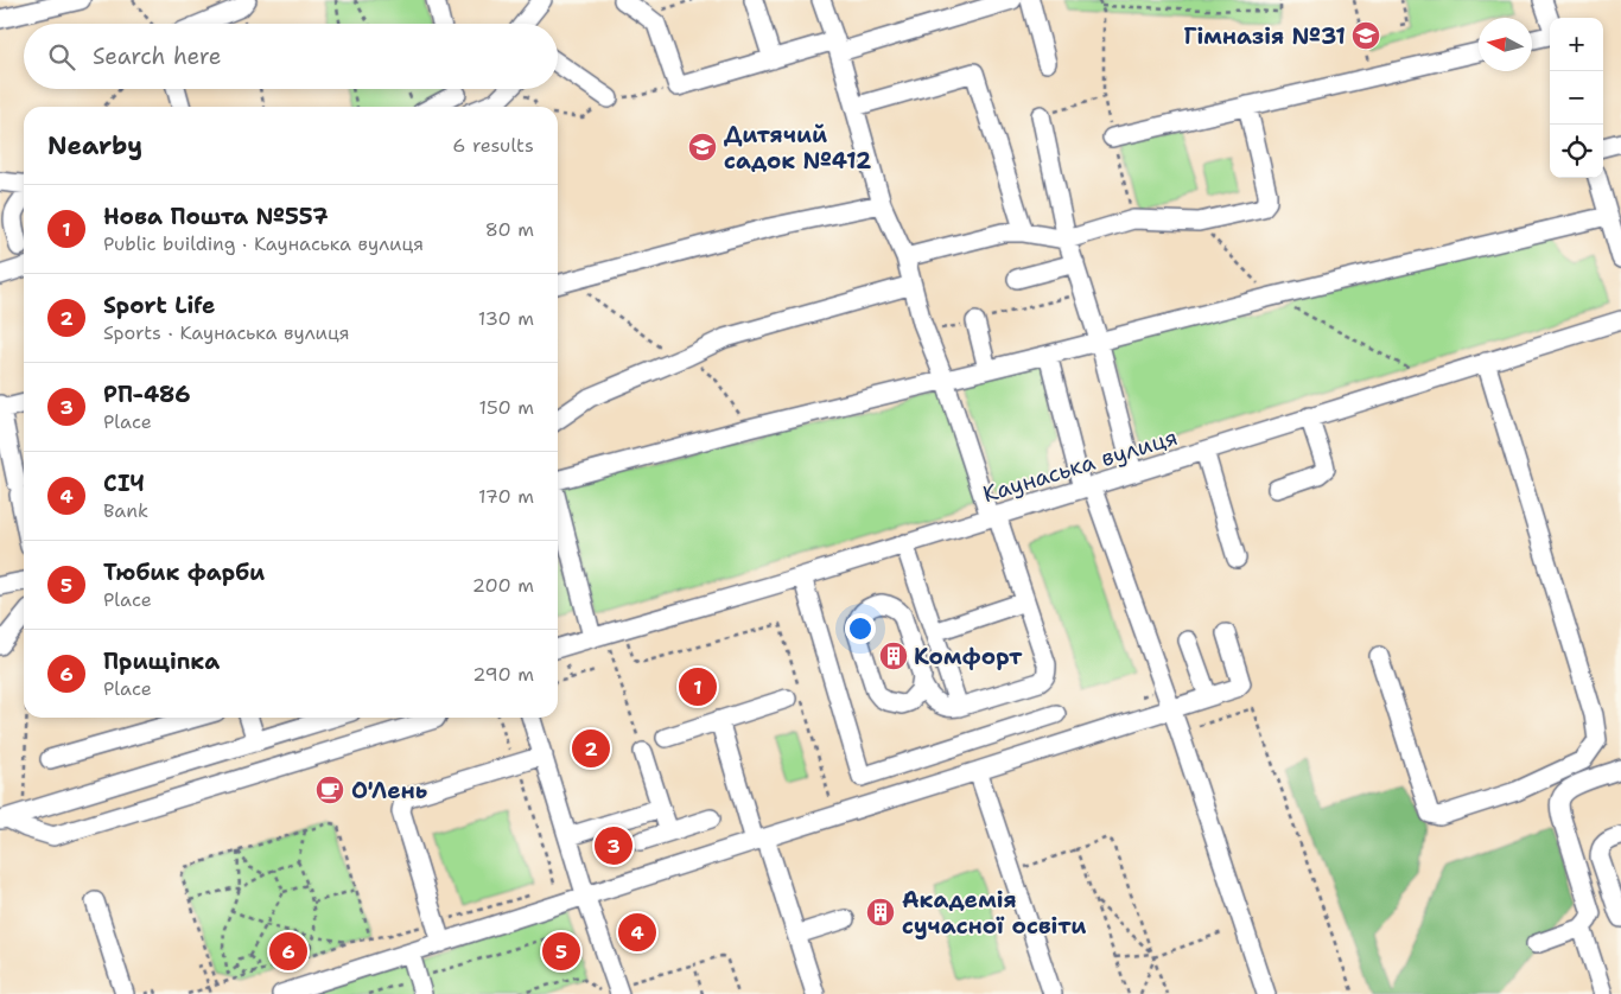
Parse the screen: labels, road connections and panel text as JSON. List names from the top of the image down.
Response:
{
  "streets": {
    "street": ["Каунаська вулиця"]
  },
  "places": {
    "school or university": ["Гімназія №31", "Дитячий садок №412"],
    "building": ["Комфорт", "Академія сучасної освіти"],
    "cafe": ["О'Лень"]
  },
  "north": "left",
  "page": {
    "map_buttons": ["+", "−"],
    "search": "Search here",
    "heading": ["Nearby", "6 results"],
    "list": [
      {
        "mark": "1",
        "name": "Нова Пошта №557",
        "note": "Public building · Каунаська вулиця",
        "value": "80 m"
      },
      {
        "mark": "2",
        "name": "Sport Life",
        "note": "Sports · Каунаська вулиця",
        "value": "130 m"
      },
      {
        "mark": "3",
        "name": "РП-486",
        "note": "Place",
        "value": "150 m"
      },
      {
        "mark": "4",
        "name": "СІЧ",
        "note": "Bank",
        "value": "170 m"
      },
      {
        "mark": "5",
        "name": "Тюбик фарби",
        "note": "Place",
        "value": "200 m"
      },
      {
        "mark": "6",
        "name": "Прищіпка",
        "note": "Place",
        "value": "290 m"
      }
    ],
    "pins": [
      "1",
      "2",
      "3",
      "4",
      "5",
      "6"
    ]
  }
}
